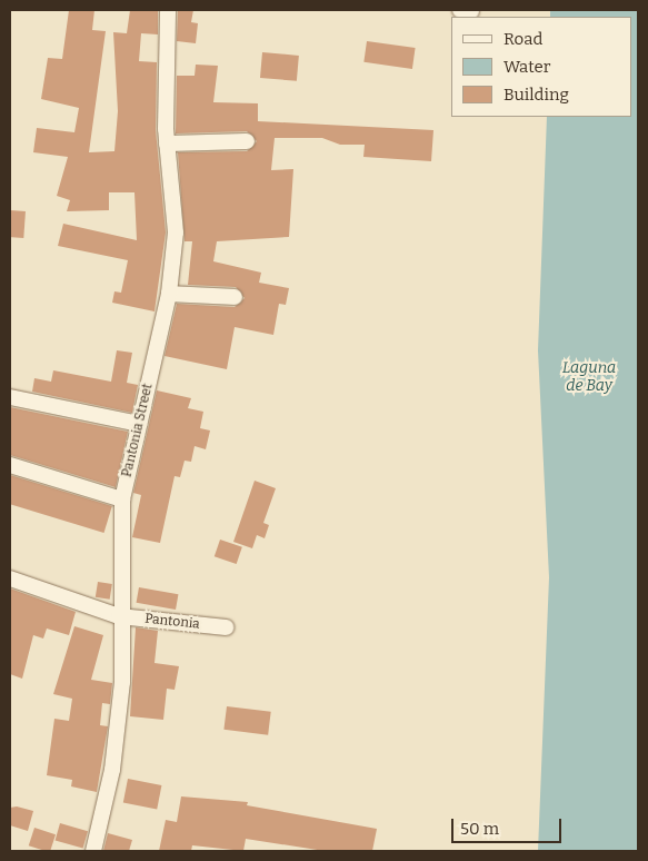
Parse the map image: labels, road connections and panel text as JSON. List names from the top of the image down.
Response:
{
  "streets": {
    "street": ["Pantonia Street", "Pantonia"]
  },
  "crossings": [
    ["Pantonia Street", "Pantonia"]
  ],
  "water": ["Laguna de Bay"],
  "legend": ["Road", "Water", "Building"],
  "scale_bar": "50 m"
}
